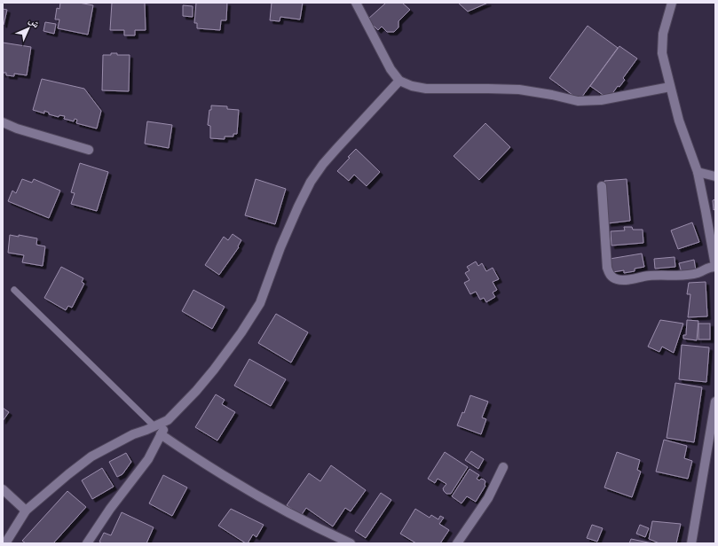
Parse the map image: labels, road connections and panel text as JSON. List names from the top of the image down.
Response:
{
  "north": "top right"
}
